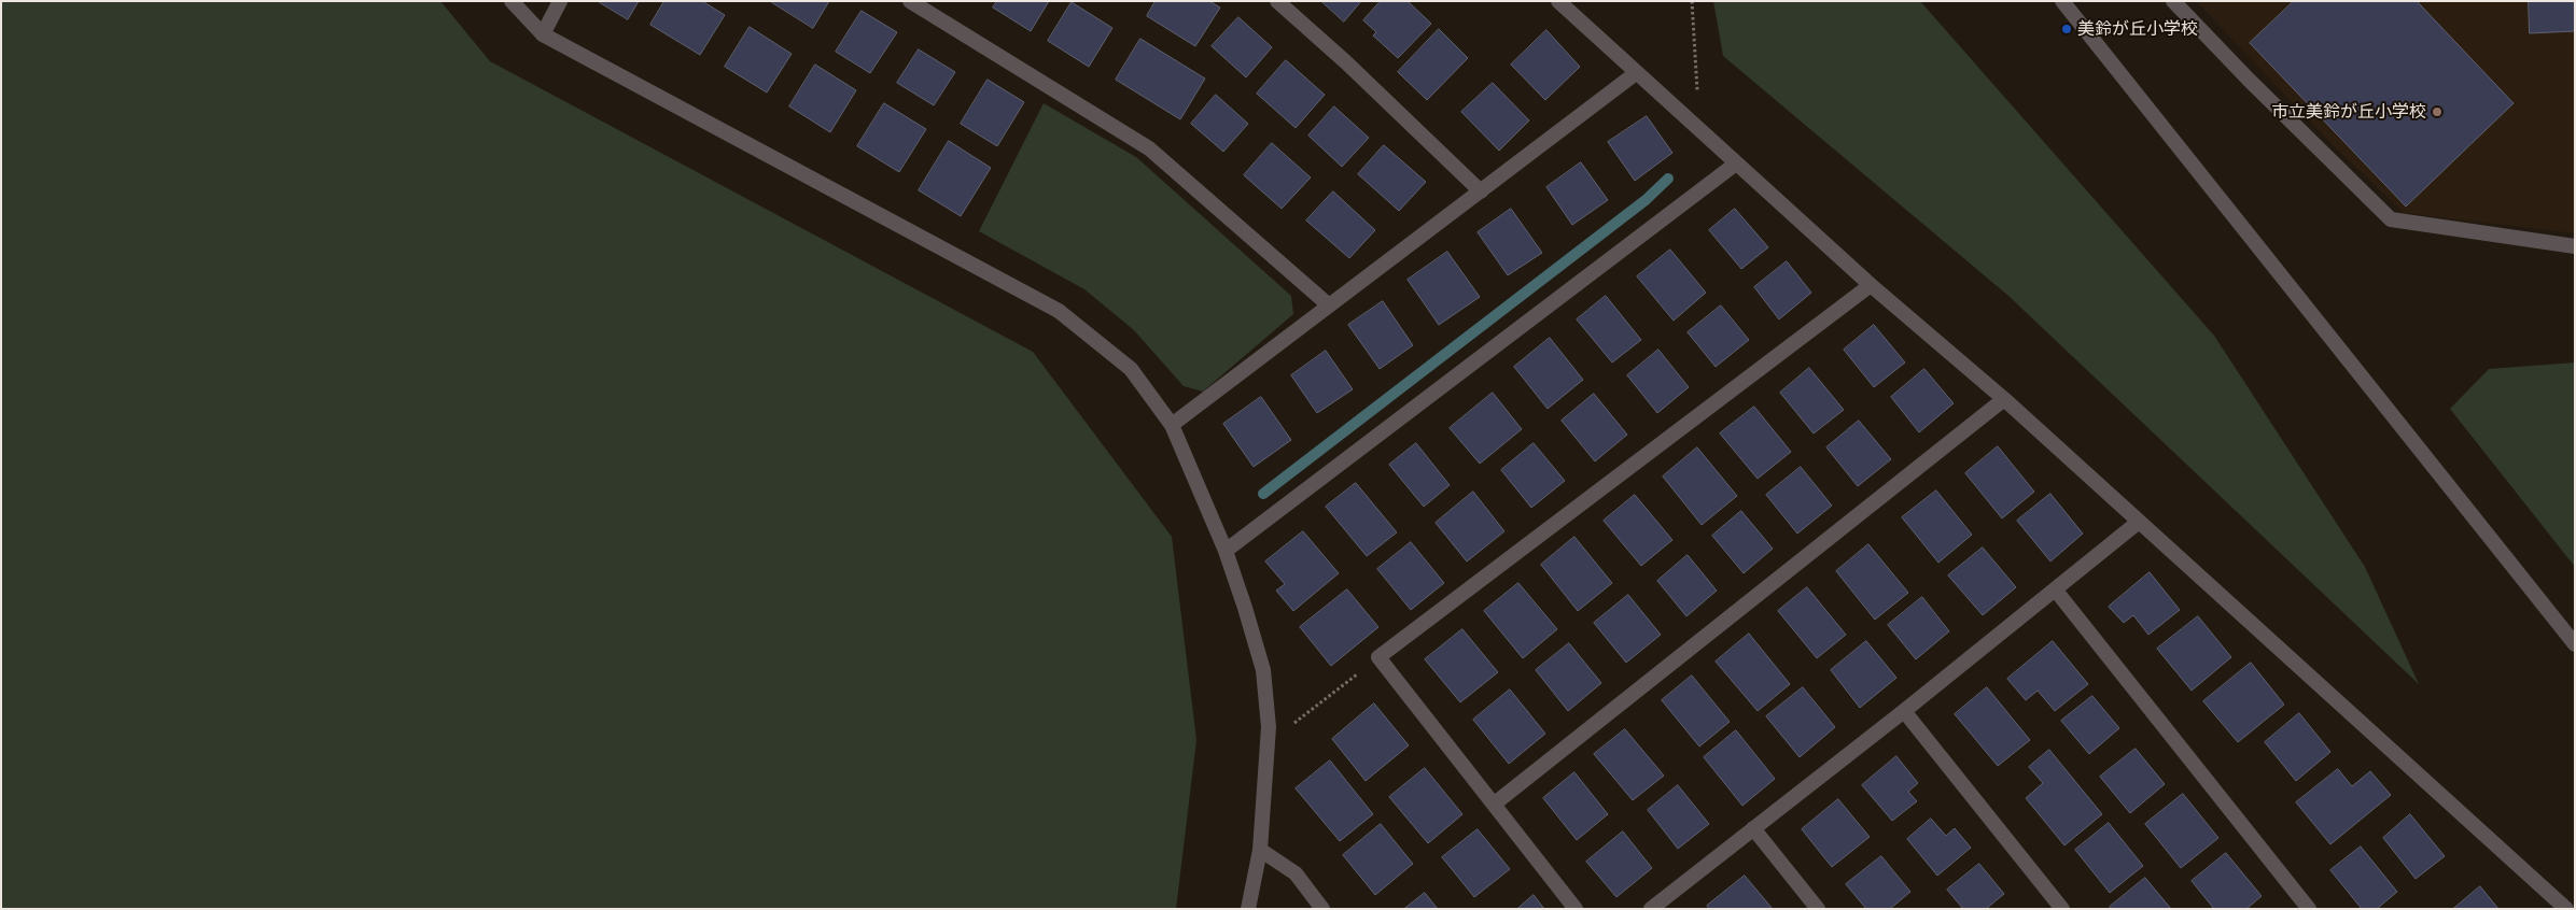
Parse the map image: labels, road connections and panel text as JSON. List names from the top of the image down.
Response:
{
  "places": ["美鈴が丘小学校", "市立美鈴が丘小学校"]
}
